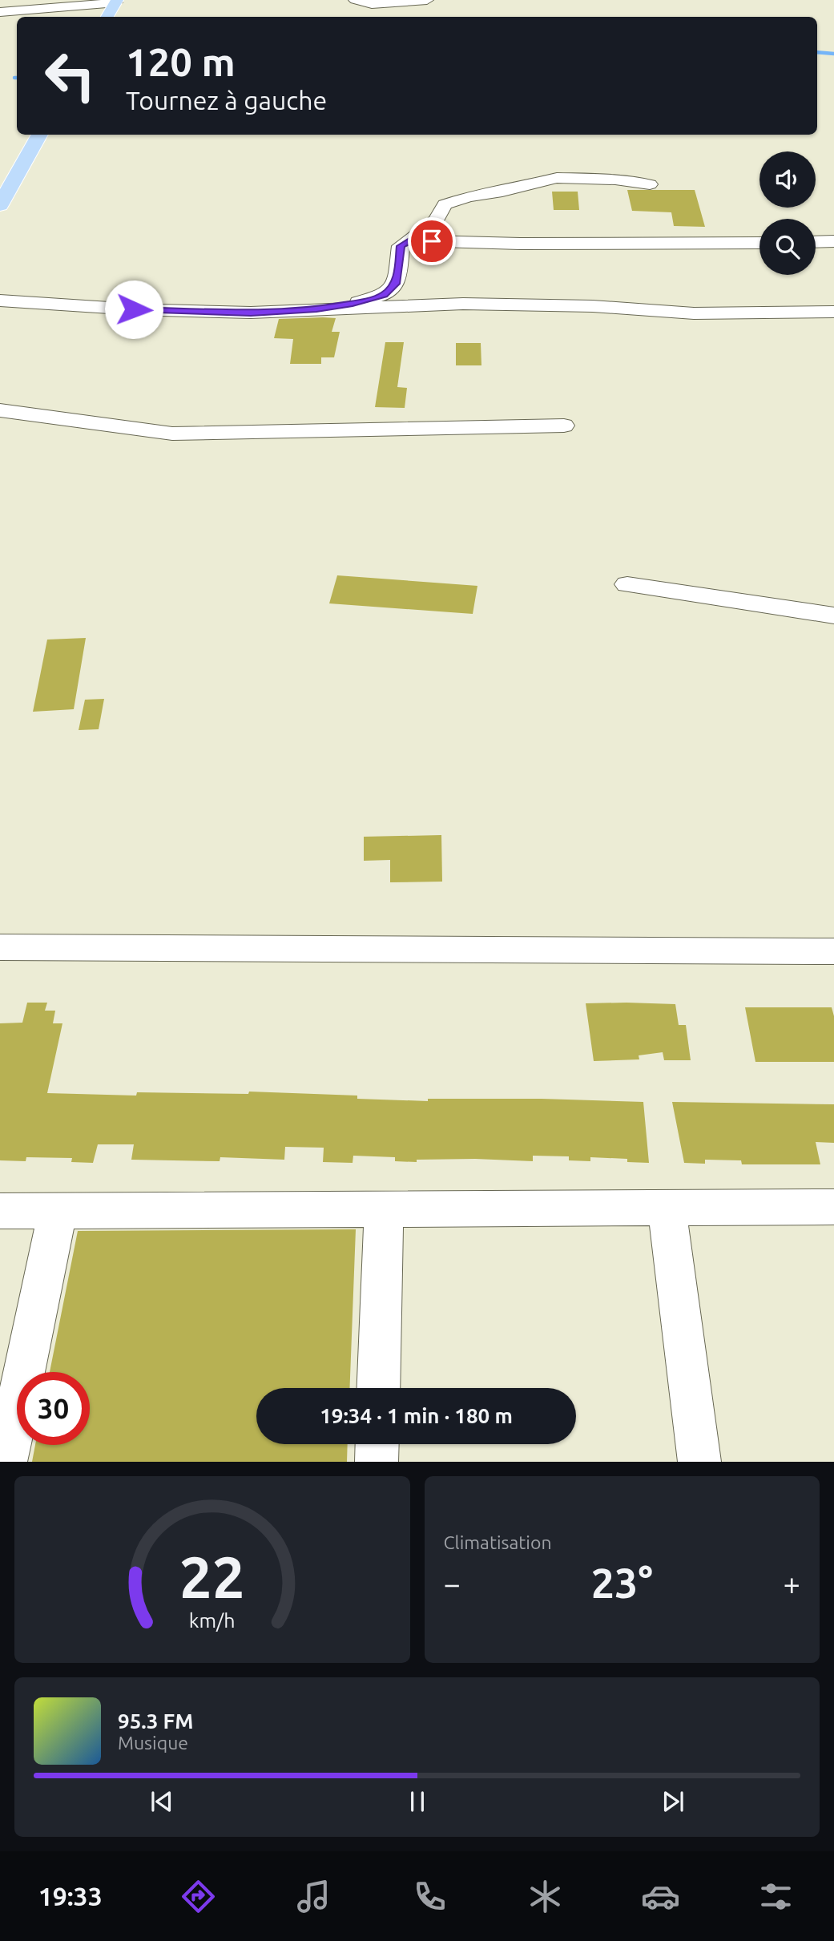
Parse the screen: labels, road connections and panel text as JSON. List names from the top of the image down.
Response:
{
  "page": {
    "turn": ["120 m", "Tournez à gauche"],
    "limit": "30",
    "trip": "19:34 · 1 min · 180 m",
    "tile": "Climatisation",
    "heat": ["−", "23°", "+"],
    "song": ["95.3 FM", "Musique"],
    "tabs": "19:33",
    "gauge": ["22", "km/h"]
  }
}
